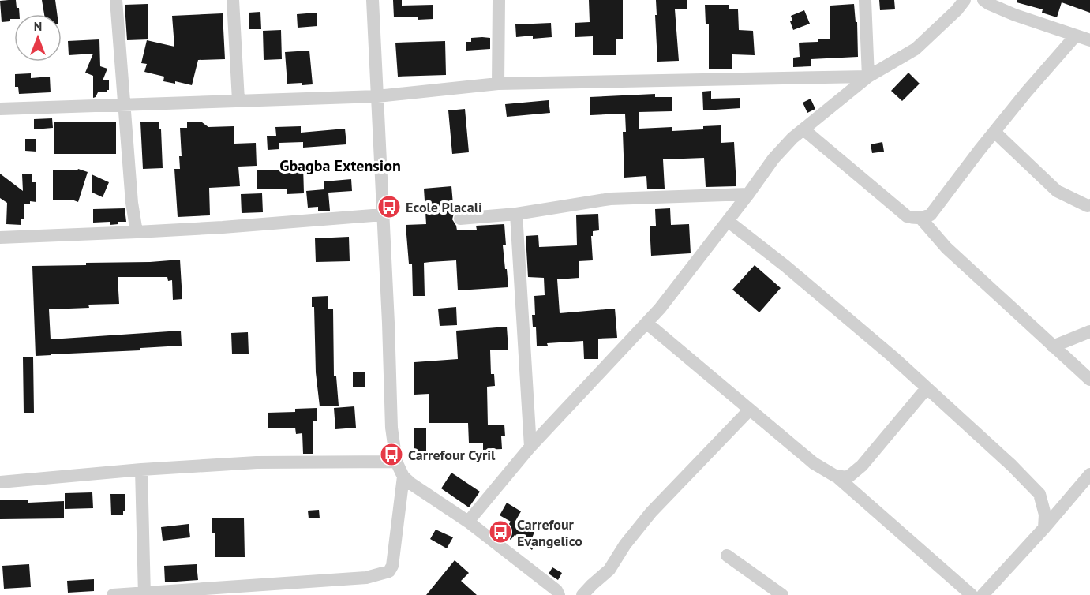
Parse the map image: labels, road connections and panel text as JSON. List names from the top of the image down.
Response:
{
  "districts": ["Gbagba Extension"],
  "places": {
    "bus stop": ["Ecole Placali", "Carrefour Cyril", "Carrefour Evangelico"]
  },
  "north": "top"
}
